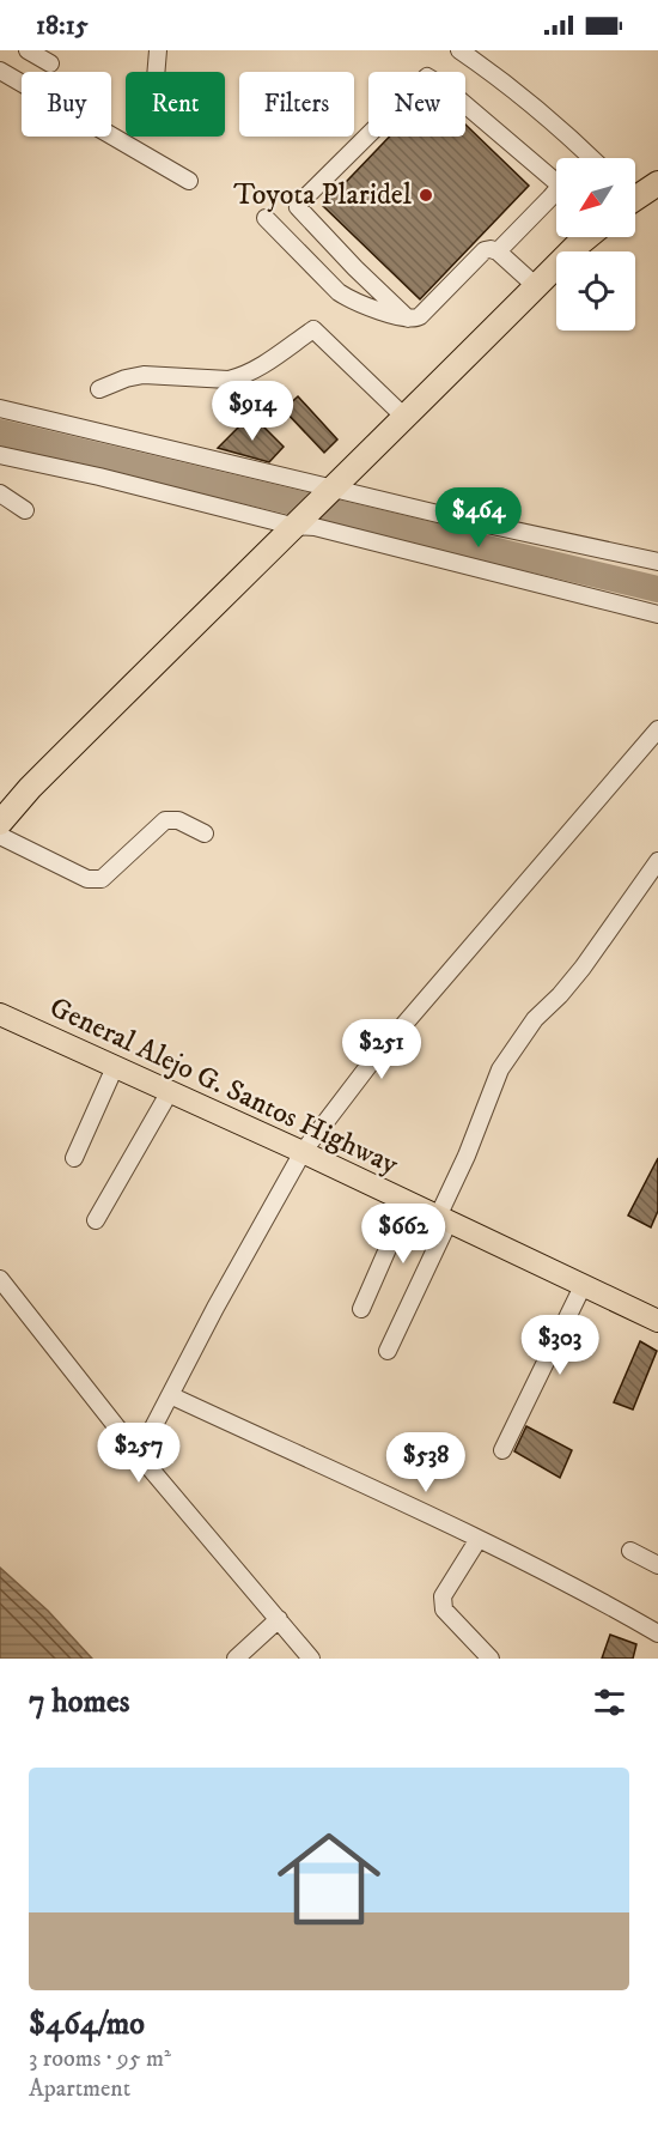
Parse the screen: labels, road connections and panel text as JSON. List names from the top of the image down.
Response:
{
  "streets": {
    "main road": ["General Alejo G. Santos Highway"]
  },
  "places": ["Toyota Plaridel"],
  "north": "bottom left",
  "page": {
    "status": "18:15",
    "chip": [
      "Buy",
      "Rent",
      "Filters",
      "New"
    ],
    "price": [
      "$914",
      "$464",
      "$251",
      "$662",
      "$303",
      "$257",
      "$538"
    ],
    "heading": "7 homes",
    "list": [
      {
        "name": "$464/mo",
        "note": "3 rooms · 95 m² · Apartment"
      }
    ]
  }
}
